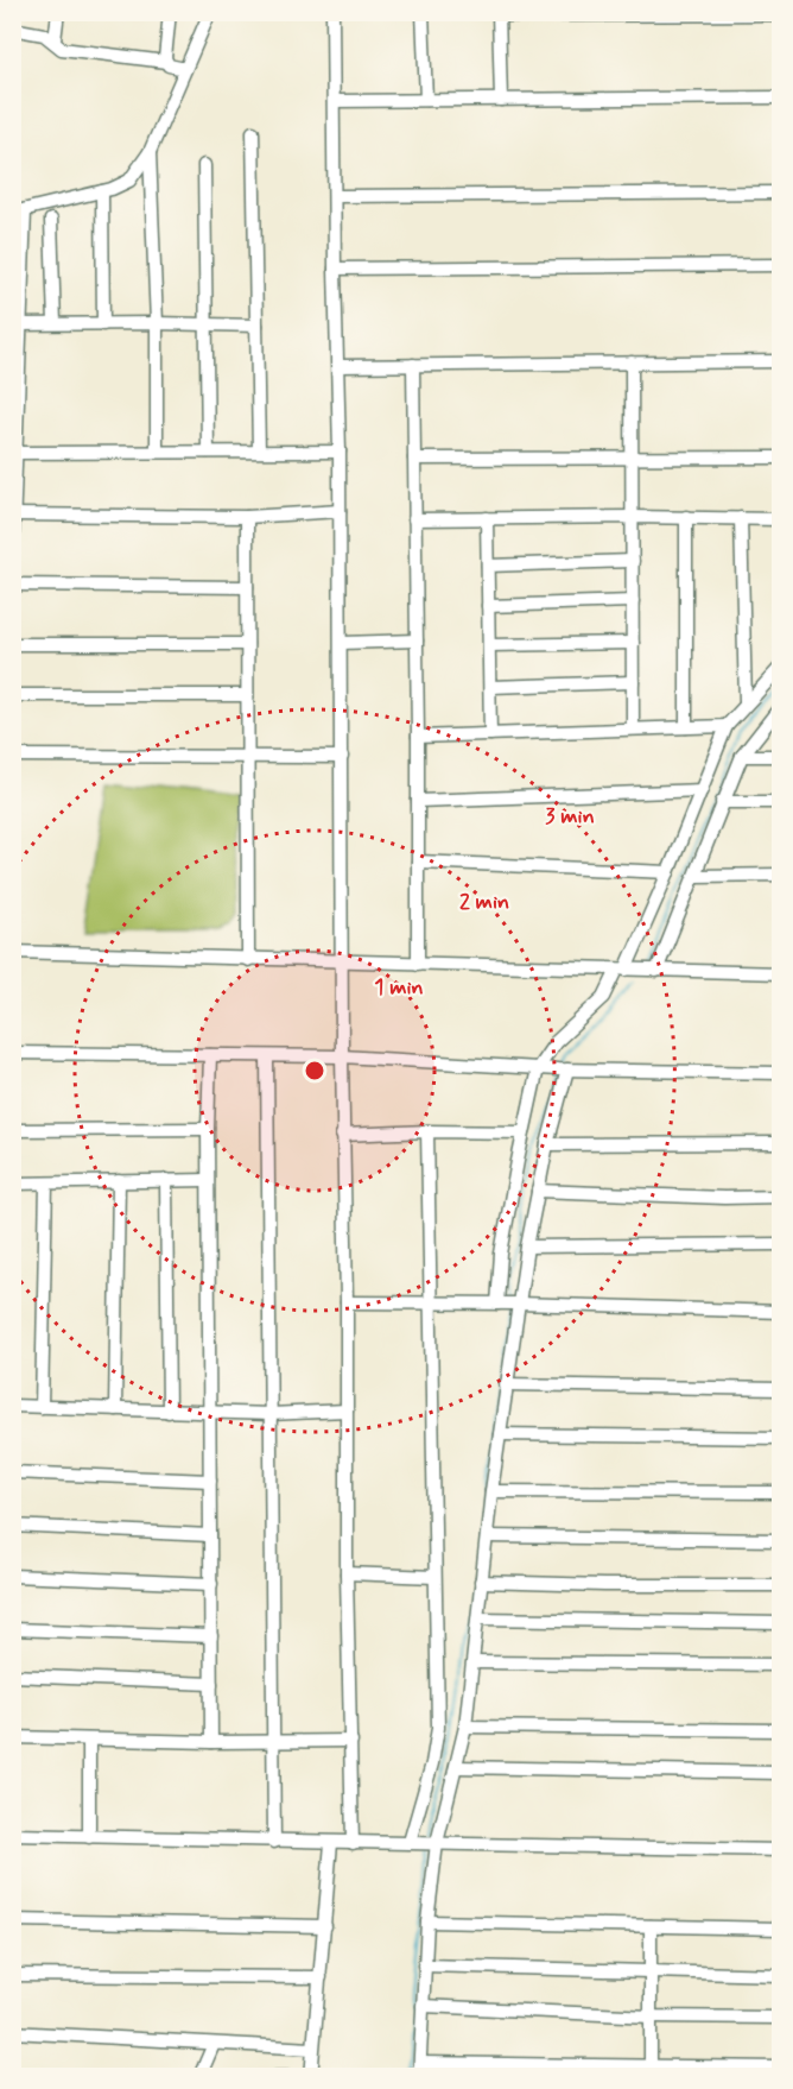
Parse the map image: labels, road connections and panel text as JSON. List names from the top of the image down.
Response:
{
  "rings": ["3 min", "2 min", "1 min"]
}
